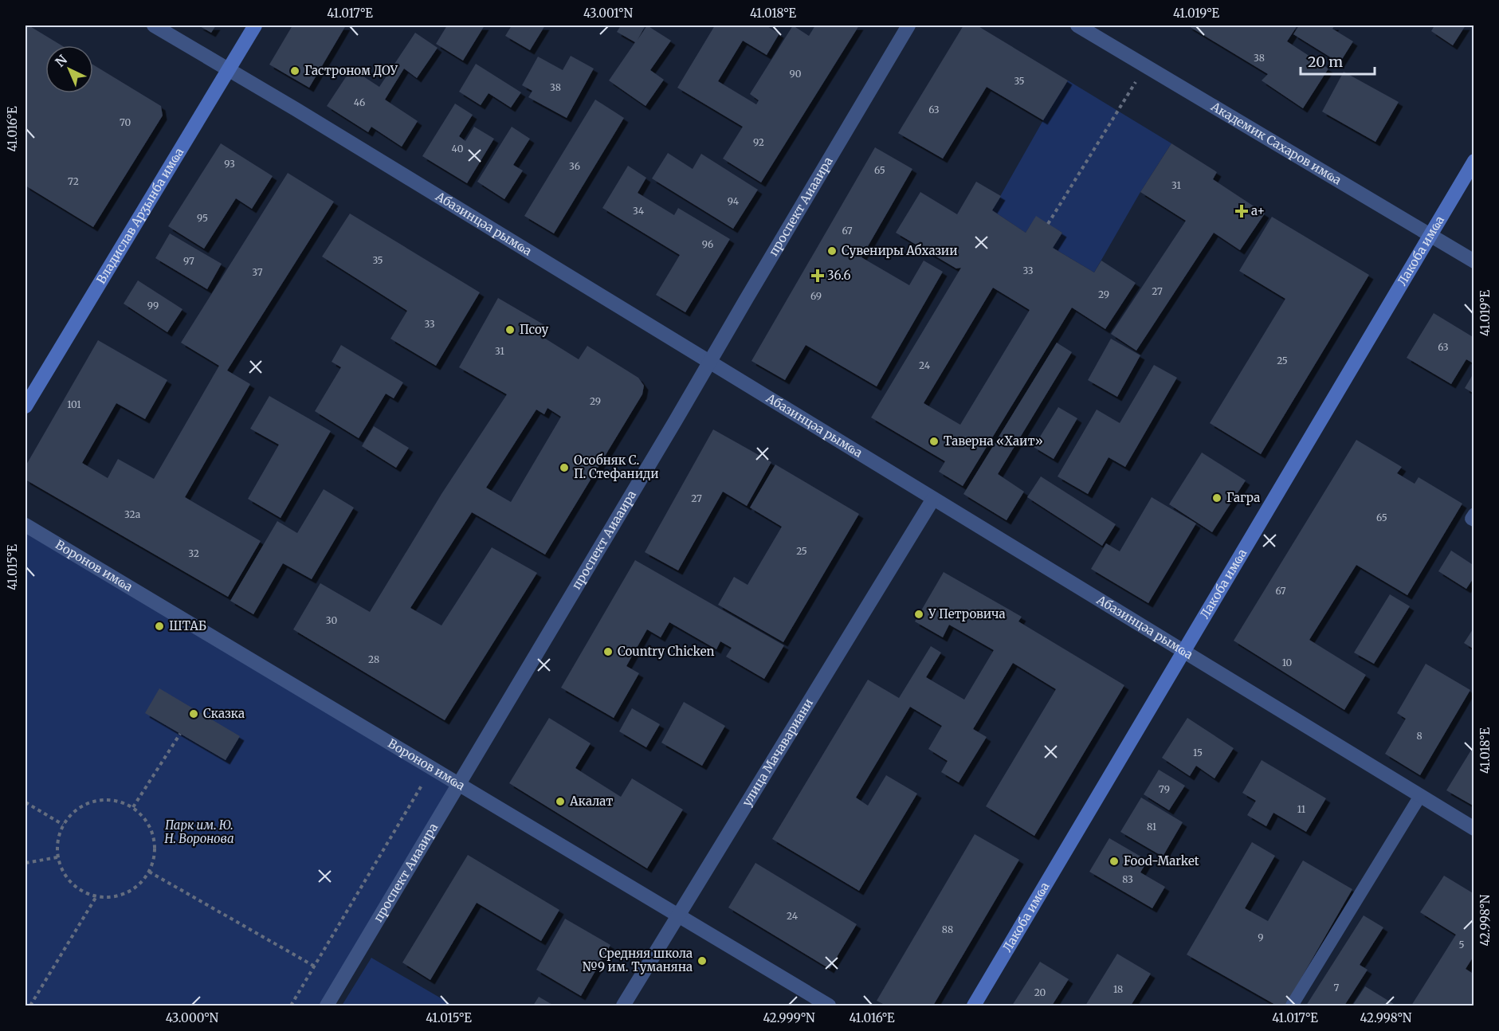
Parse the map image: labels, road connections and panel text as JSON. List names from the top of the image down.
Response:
{
  "streets": {
    "main road": ["Владислав Арӡынба имҩа", "Лакоба имҩа"],
    "street": [
      "Академик Сахаров имҩа",
      "проспект Аиааира",
      "Абазинцәа рымҩа",
      "Воронов имҩа",
      "улица Мачавариани"
    ]
  },
  "crossings": [
    ["Академик Сахаров имҩа", "Лакоба имҩа"],
    ["проспект Аиааира", "Абазинцәа рымҩа"],
    ["проспект Аиааира", "Воронов имҩа"],
    ["Владислав Арӡынба имҩа", "Абазинцәа рымҩа"],
    ["Абазинцәа рымҩа", "Лакоба имҩа"],
    ["Абазинцәа рымҩа", "улица Мачавариани"],
    ["Воронов имҩа", "улица Мачавариани"]
  ],
  "parks": ["Парк им. Ю. Н. Воронова"],
  "places": {
    "other": [
      "Гастроном ДОУ",
      "Сувениры Абхазии",
      "Псоу",
      "Таверна «Хаит»",
      "Особняк С. П. Стефаниди",
      "Гагра",
      "У Петровича",
      "ШТАБ",
      "Country Chicken",
      "Сказка",
      "Акалат",
      "Food-Market",
      "Средняя школа №9 им. Туманяна"
    ],
    "health": ["а+", "36.6"]
  },
  "house_numbers": [
    "38",
    "90",
    "35",
    "38",
    "46",
    "63",
    "70",
    "92",
    "40",
    "93",
    "36",
    "65",
    "72",
    "31",
    "94",
    "34",
    "95",
    "67",
    "96",
    "35",
    "97",
    "33",
    "37",
    "27",
    "29",
    "69",
    "99",
    "33",
    "63",
    "31",
    "25",
    "24",
    "29",
    "101",
    "27",
    "32а",
    "65",
    "25",
    "32",
    "67",
    "30",
    "28",
    "10",
    "8",
    "15",
    "79",
    "11",
    "81",
    "83",
    "24",
    "88",
    "9",
    "5",
    "7",
    "18",
    "20"
  ],
  "scale_bar": "20 m",
  "north": "top left",
  "coordinates": [
    "41.017°E",
    "43.001°N",
    "41.018°E",
    "41.019°E",
    "41.016°E",
    "41.015°E",
    "42.998°N",
    "43.000°N",
    "42.999°N"
  ]
}
